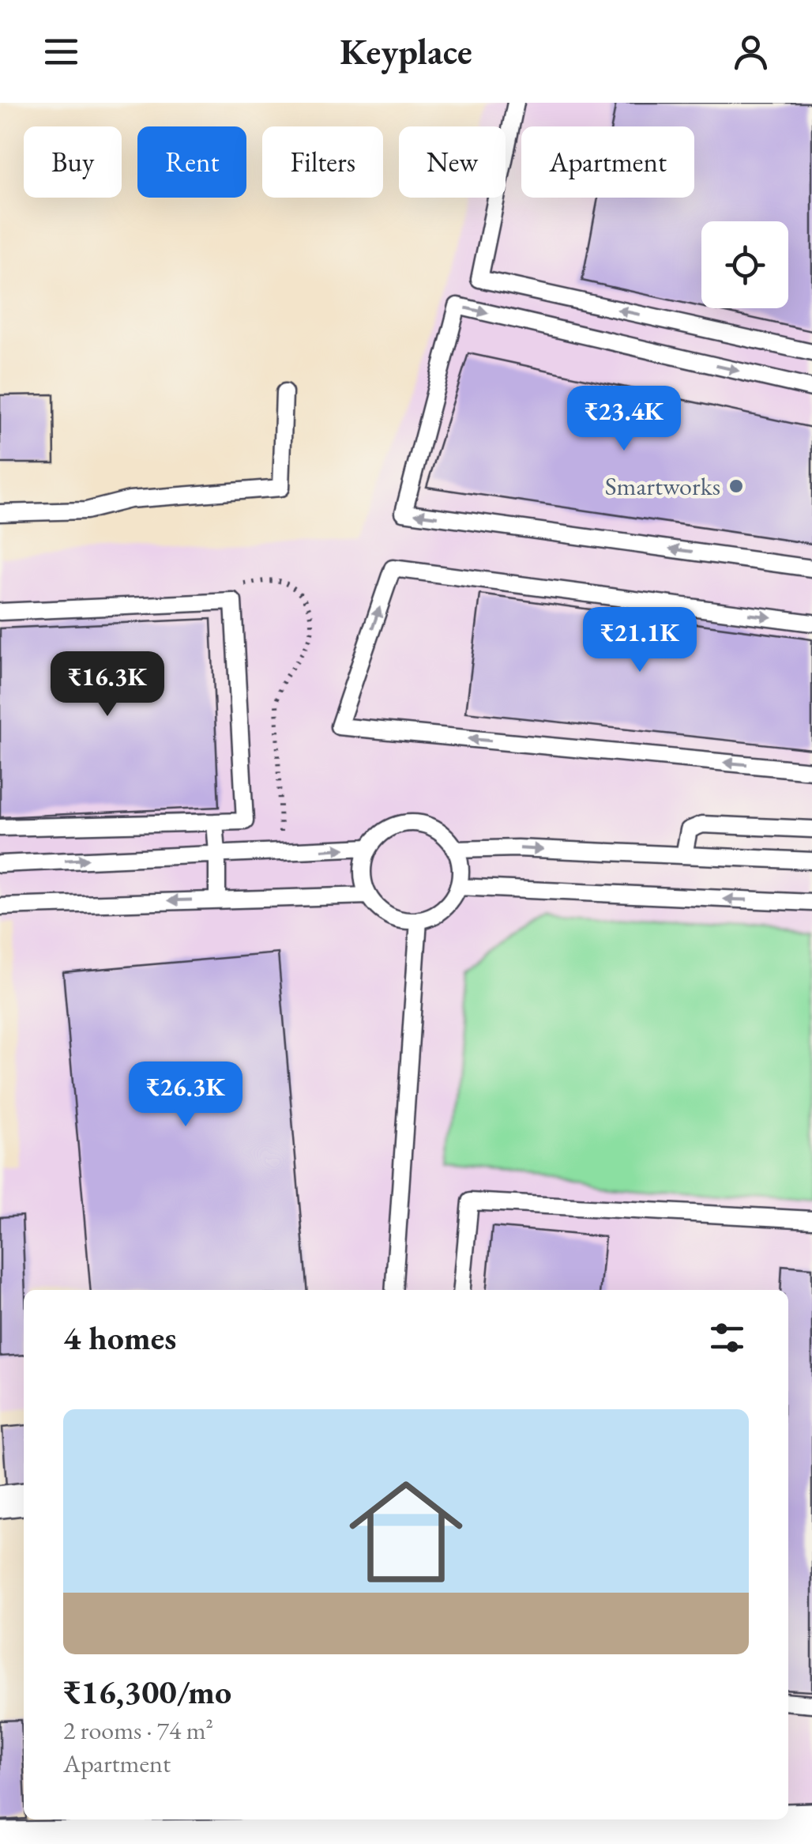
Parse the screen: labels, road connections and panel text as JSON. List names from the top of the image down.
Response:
{
  "places": ["Smartworks"],
  "page": {
    "header": "Keyplace",
    "chip": [
      "Buy",
      "Rent",
      "Filters",
      "New",
      "Apartment"
    ],
    "price": [
      "₹23.4K",
      "₹21.1K",
      "₹16.3K",
      "₹26.3K"
    ],
    "heading": "4 homes",
    "list": [
      {
        "name": "₹16,300/mo",
        "note": "2 rooms · 74 m² · Apartment"
      }
    ]
  }
}
